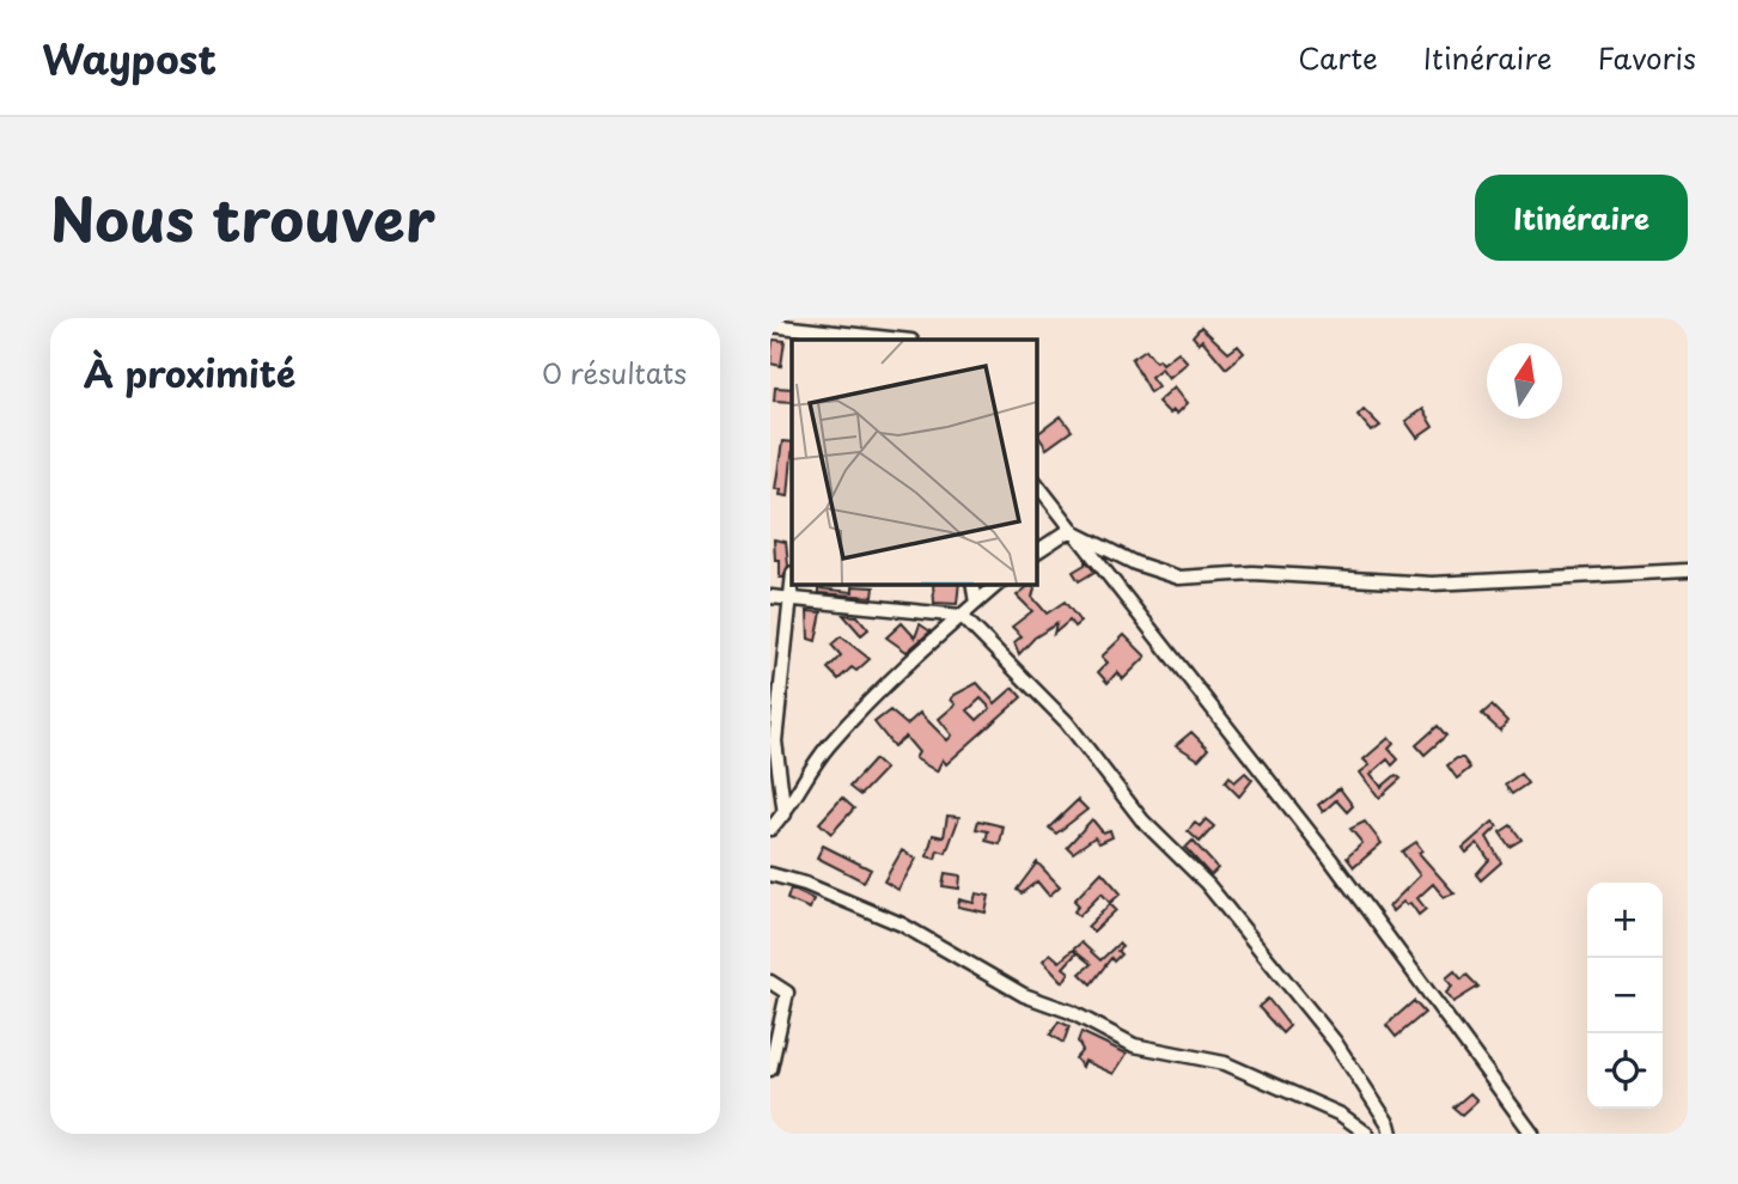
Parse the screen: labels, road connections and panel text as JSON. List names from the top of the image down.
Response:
{
  "north": "top",
  "page": {
    "header": "Waypost",
    "nav": ["Carte", "Itinéraire", "Favoris"],
    "title": "Nous trouver",
    "buttons": "Itinéraire",
    "heading": ["À proximité", "0 résultats"],
    "map_buttons": ["+", "−"]
  }
}
